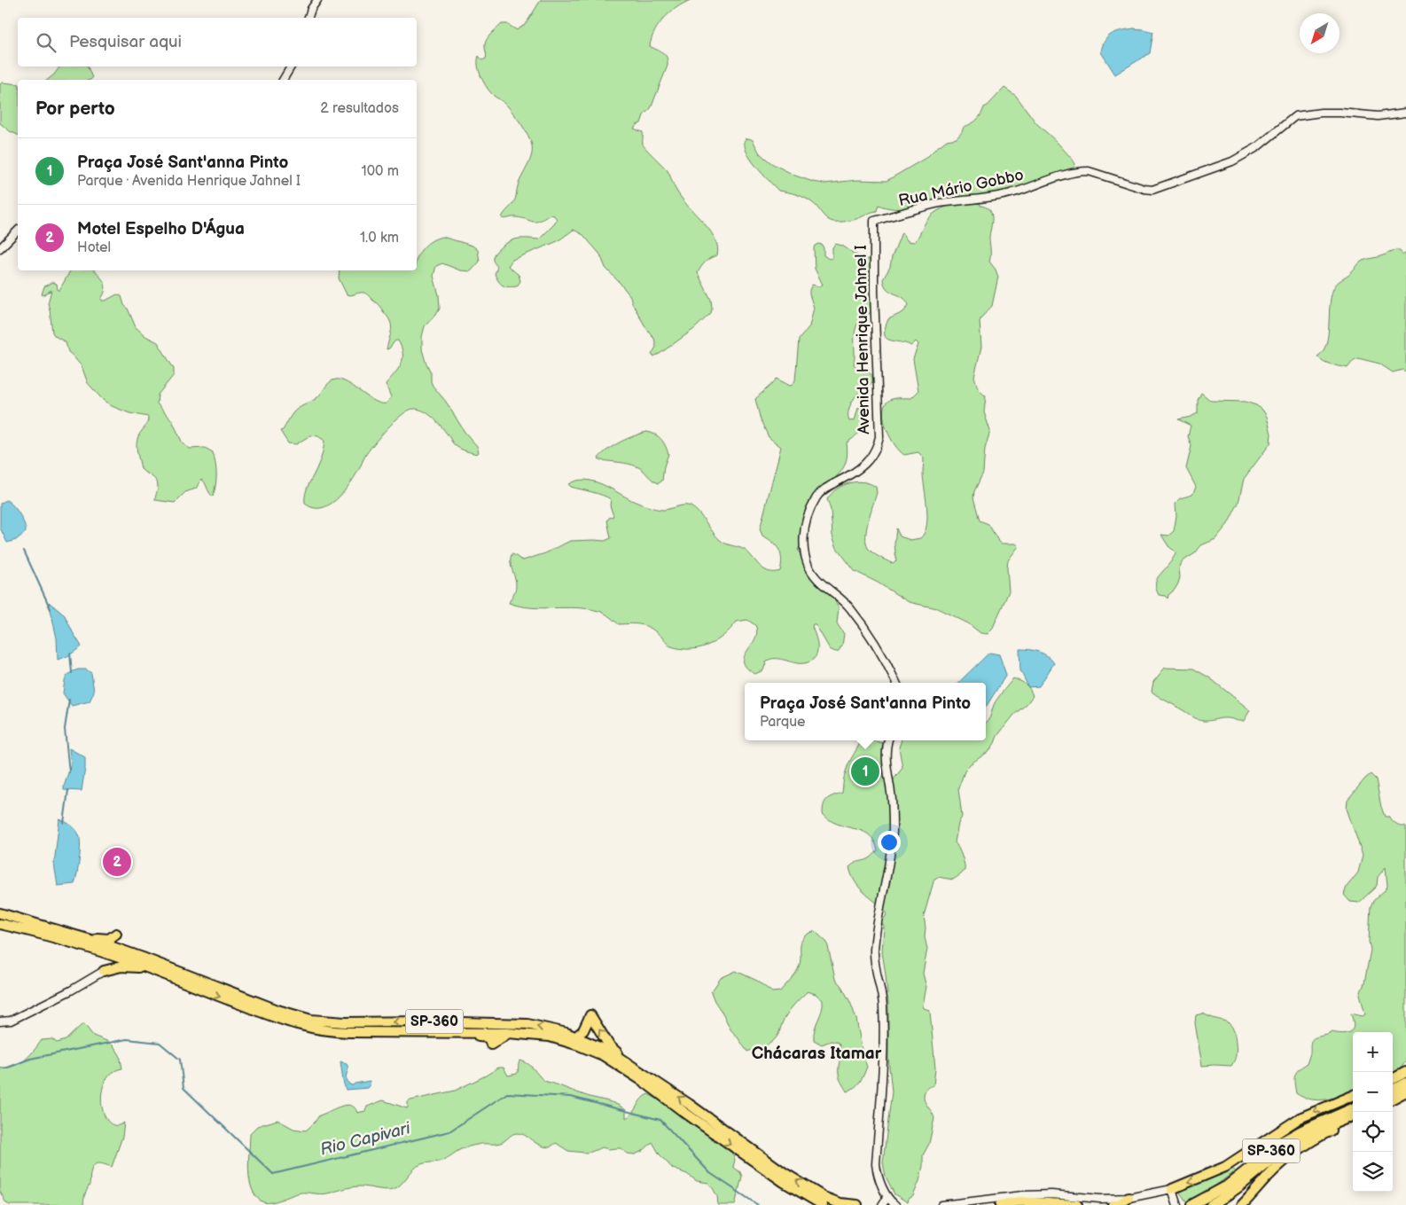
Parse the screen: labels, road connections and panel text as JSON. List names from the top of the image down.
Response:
{
  "streets": {
    "highway": ["SP-360"],
    "street": ["Rua Mário Gobbo", "Avenida Henrique Jahnel I"]
  },
  "crossings": [
    ["Rua Mário Gobbo", "Avenida Henrique Jahnel I"]
  ],
  "districts": ["Chácaras Itamar"],
  "water": ["Rio Capivari"],
  "north": "bottom left",
  "page": {
    "search": "Pesquisar aqui",
    "heading": ["Por perto", "2 resultados"],
    "list": [
      {
        "mark": "1",
        "name": "Praça José Sant'anna Pinto",
        "note": "Parque · Avenida Henrique Jahnel I",
        "value": "100 m"
      },
      {
        "mark": "2",
        "name": "Motel Espelho D'Água",
        "note": "Hotel",
        "value": "1.0 km"
      }
    ],
    "popup": ["Praça José Sant'anna Pinto", "Parque"],
    "pins": ["1", "2"],
    "map_buttons": ["+", "−"]
  }
}
